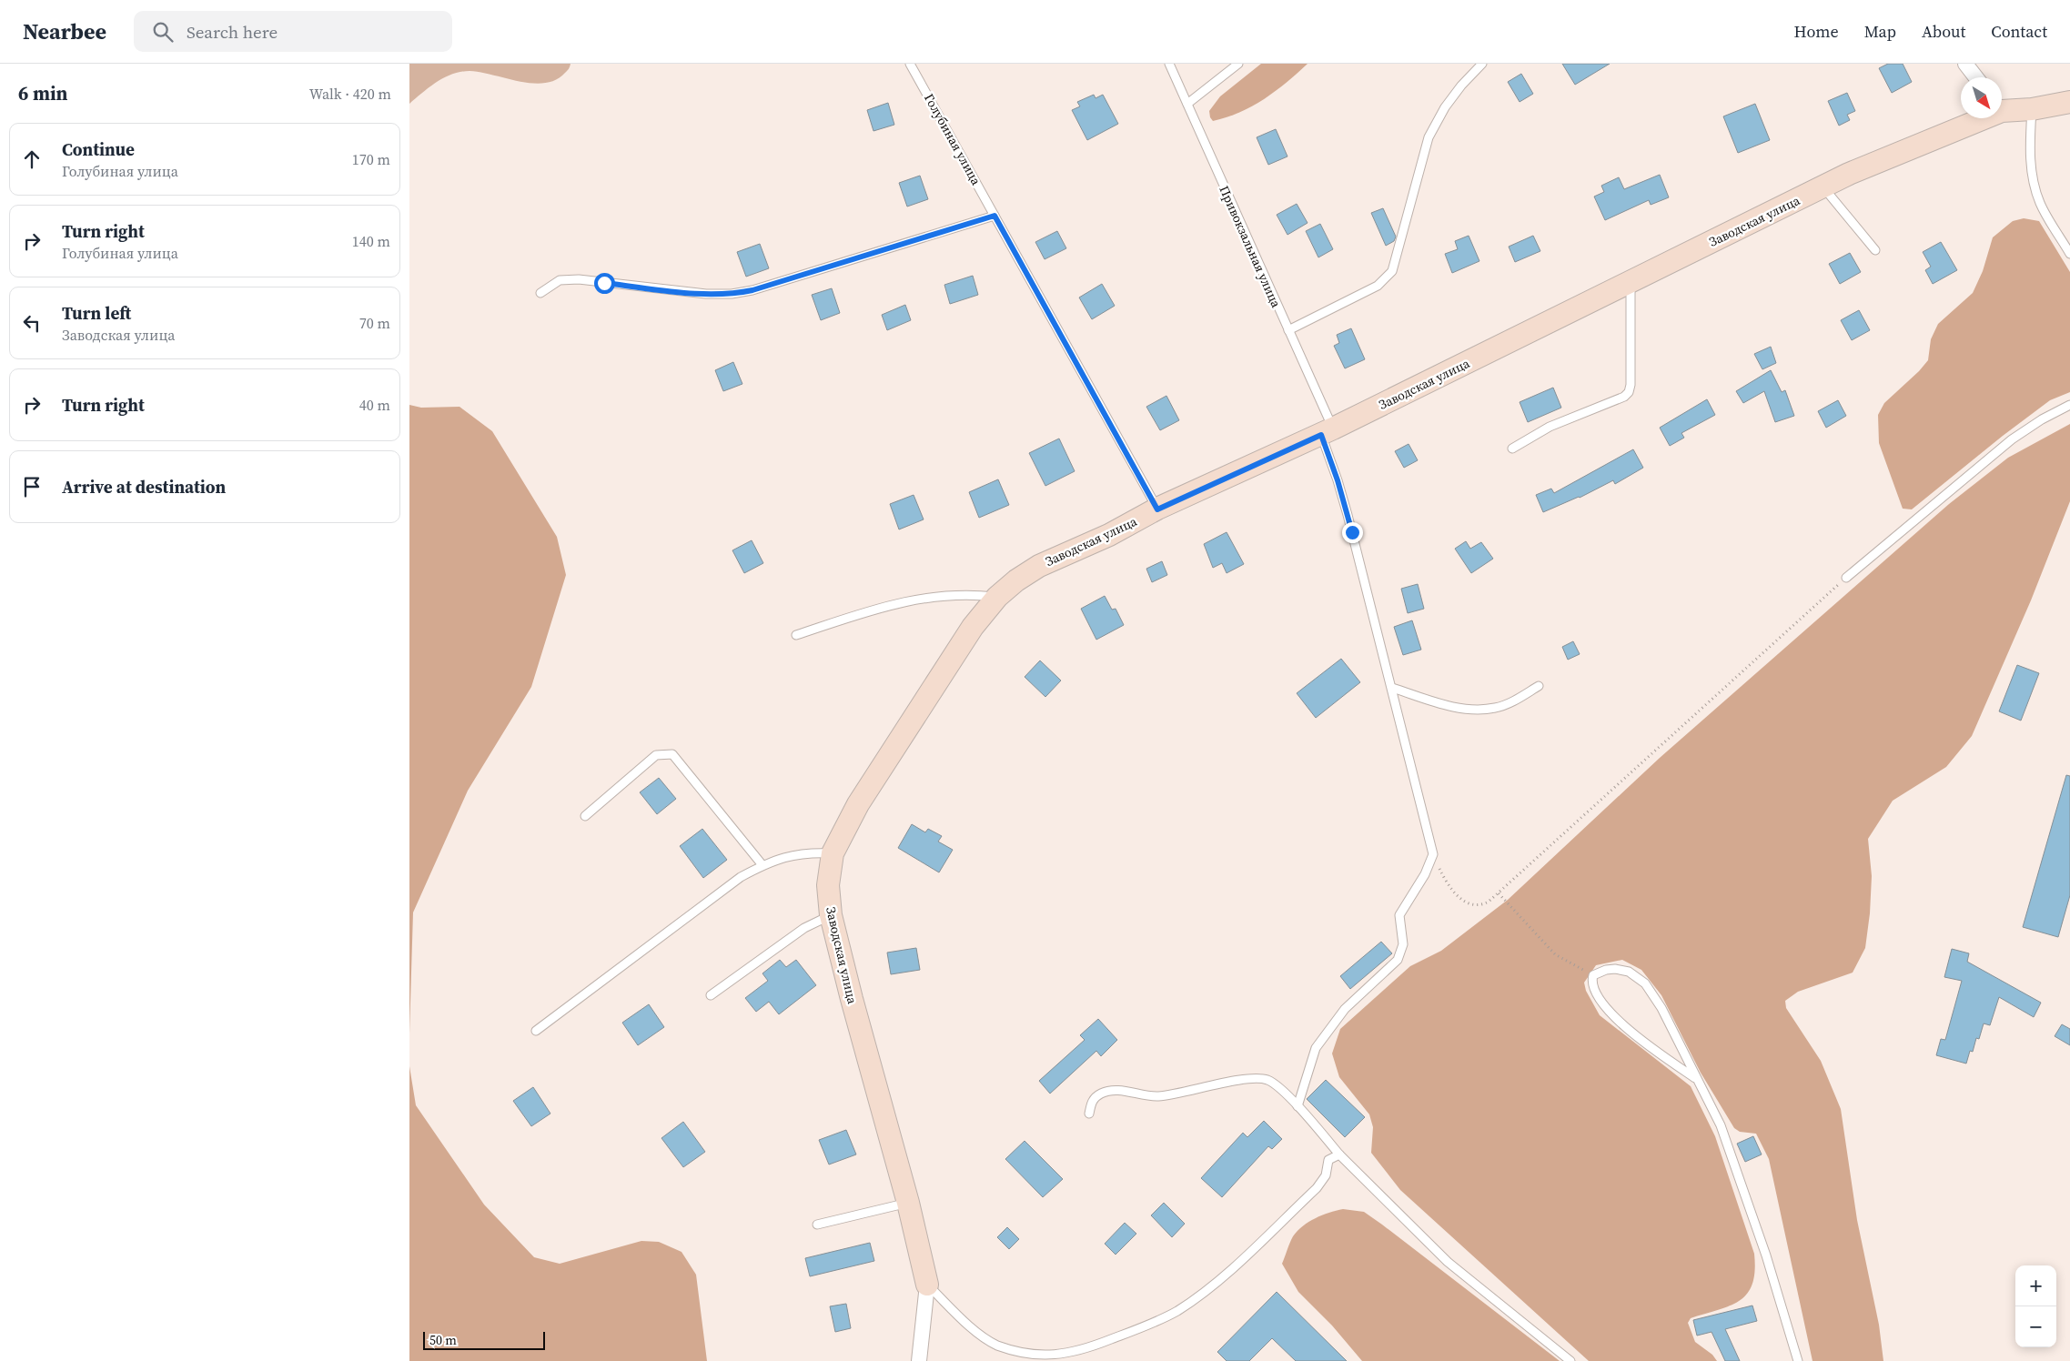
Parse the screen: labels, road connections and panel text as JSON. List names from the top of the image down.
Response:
{
  "streets": {
    "street": ["Заводская улица"],
    "lane": ["Голубиная улица", "Привокзальная улица"]
  },
  "crossings": [
    ["Голубиная улица", "Заводская улица"],
    ["Заводская улица", "Привокзальная улица"]
  ],
  "scale_bar": "50 m",
  "north": "bottom right",
  "page": {
    "header": "Nearbee",
    "search": "Search here",
    "nav": [
      "Home",
      "Map",
      "About",
      "Contact"
    ],
    "heading": ["6 min", "Walk · 420 m"],
    "list": [
      ["Continue", "Голубиная улица", "170 m"],
      ["Turn right", "Голубиная улица", "140 m"],
      ["Turn left", "Заводская улица", "70 m"],
      ["Turn right", "40 m"],
      "Arrive at destination"
    ],
    "map_buttons": ["+", "−"],
    "scale": "50 m"
  }
}
